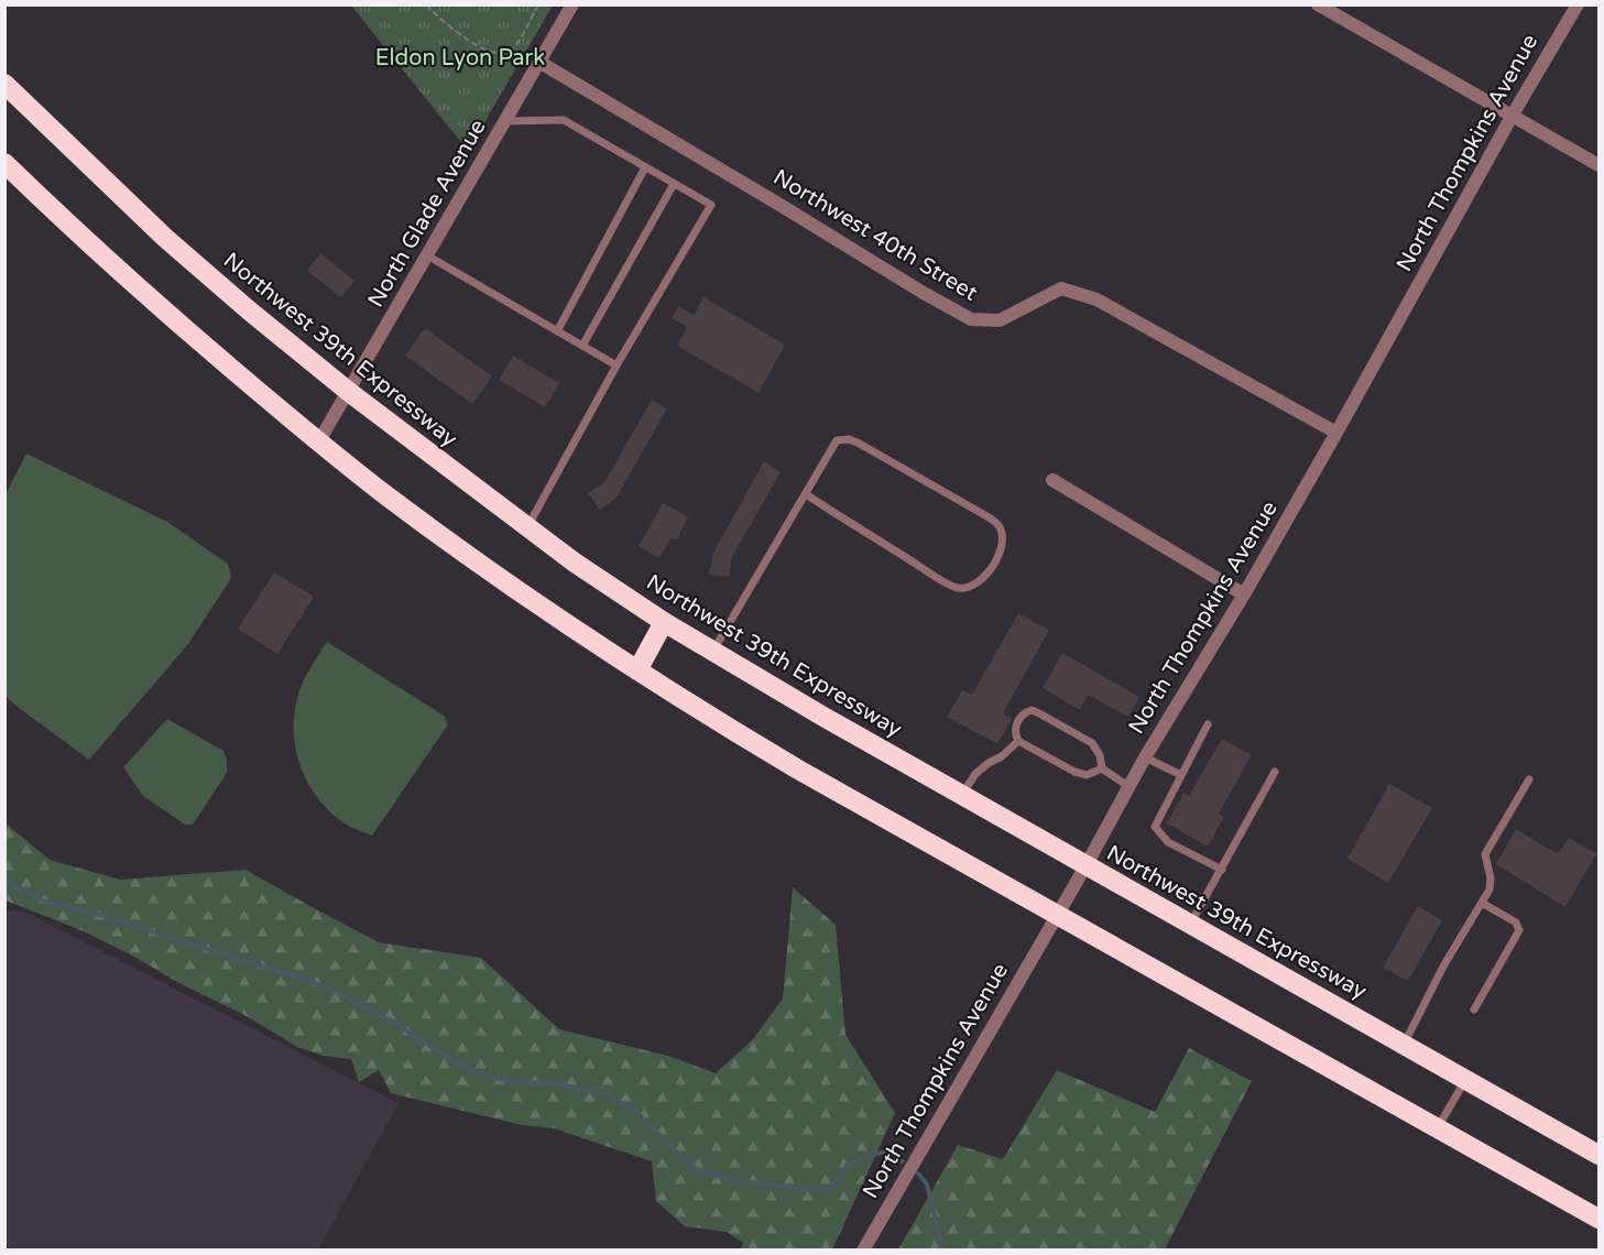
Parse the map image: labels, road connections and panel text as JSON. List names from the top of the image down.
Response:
{
  "streets": {
    "highway": ["Northwest 39th Expressway"],
    "street": ["North Thompkins Avenue", "North Glade Avenue", "Northwest 40th Street"]
  },
  "crossings": [
    ["North Thompkins Avenue", "Northwest 40th Street"],
    ["North Thompkins Avenue", "Northwest 39th Expressway"],
    ["North Glade Avenue", "Northwest 40th Street"],
    ["North Glade Avenue", "Northwest 39th Expressway"]
  ],
  "parks": ["Eldon Lyon Park"]
}
